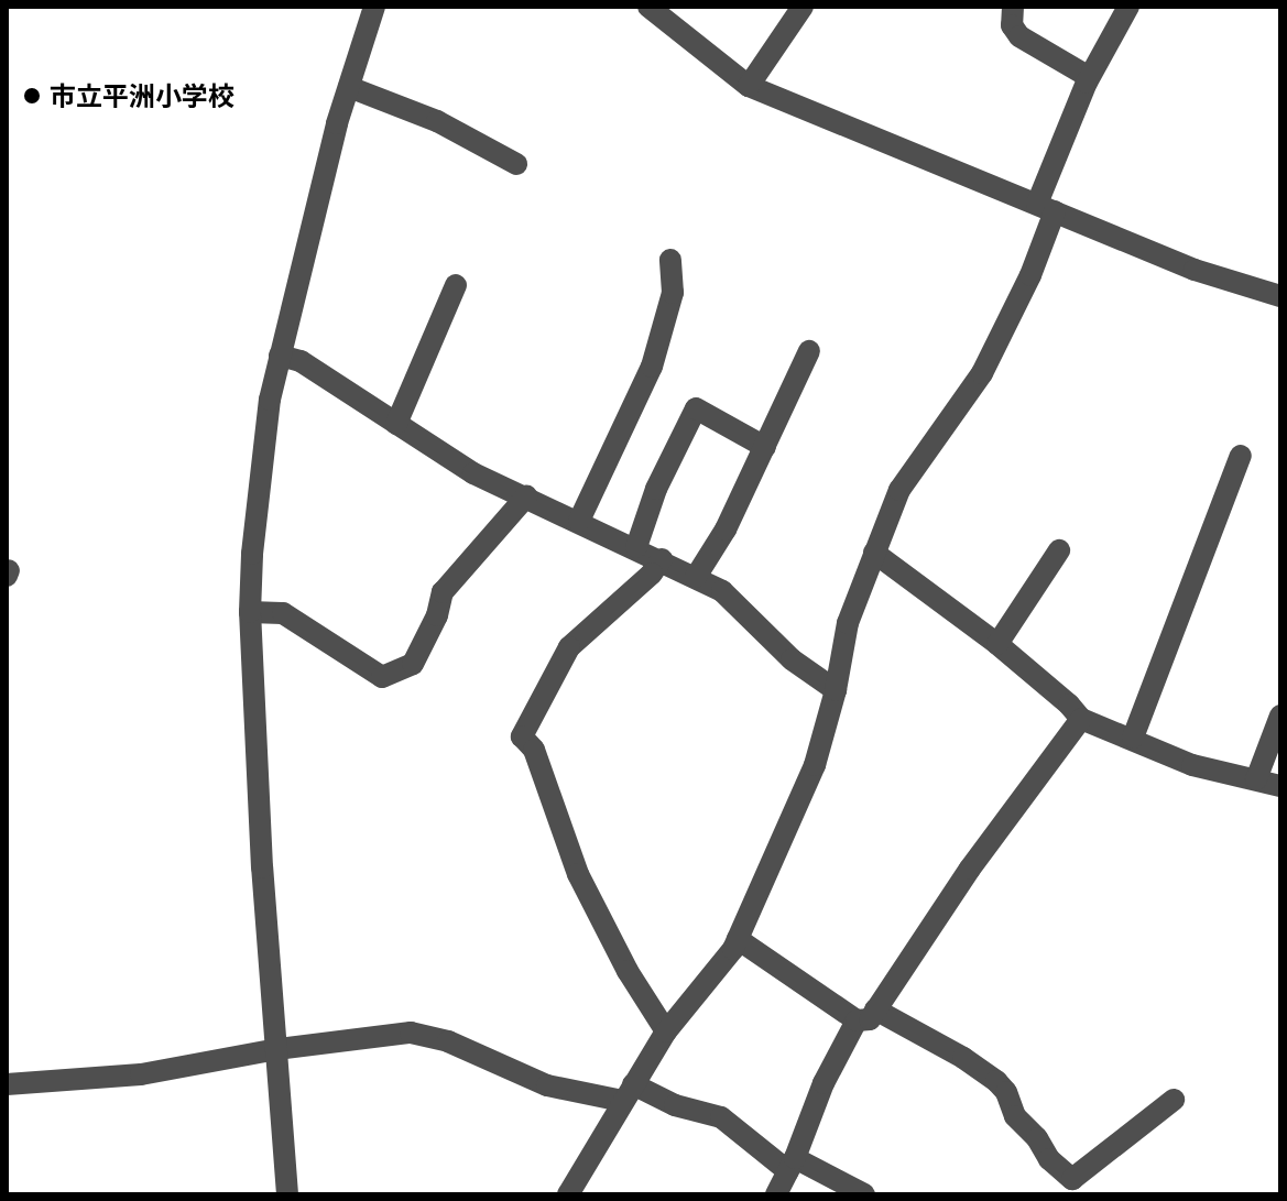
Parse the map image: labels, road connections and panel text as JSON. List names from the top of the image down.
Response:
{
  "places": ["市立平洲小学校"]
}
